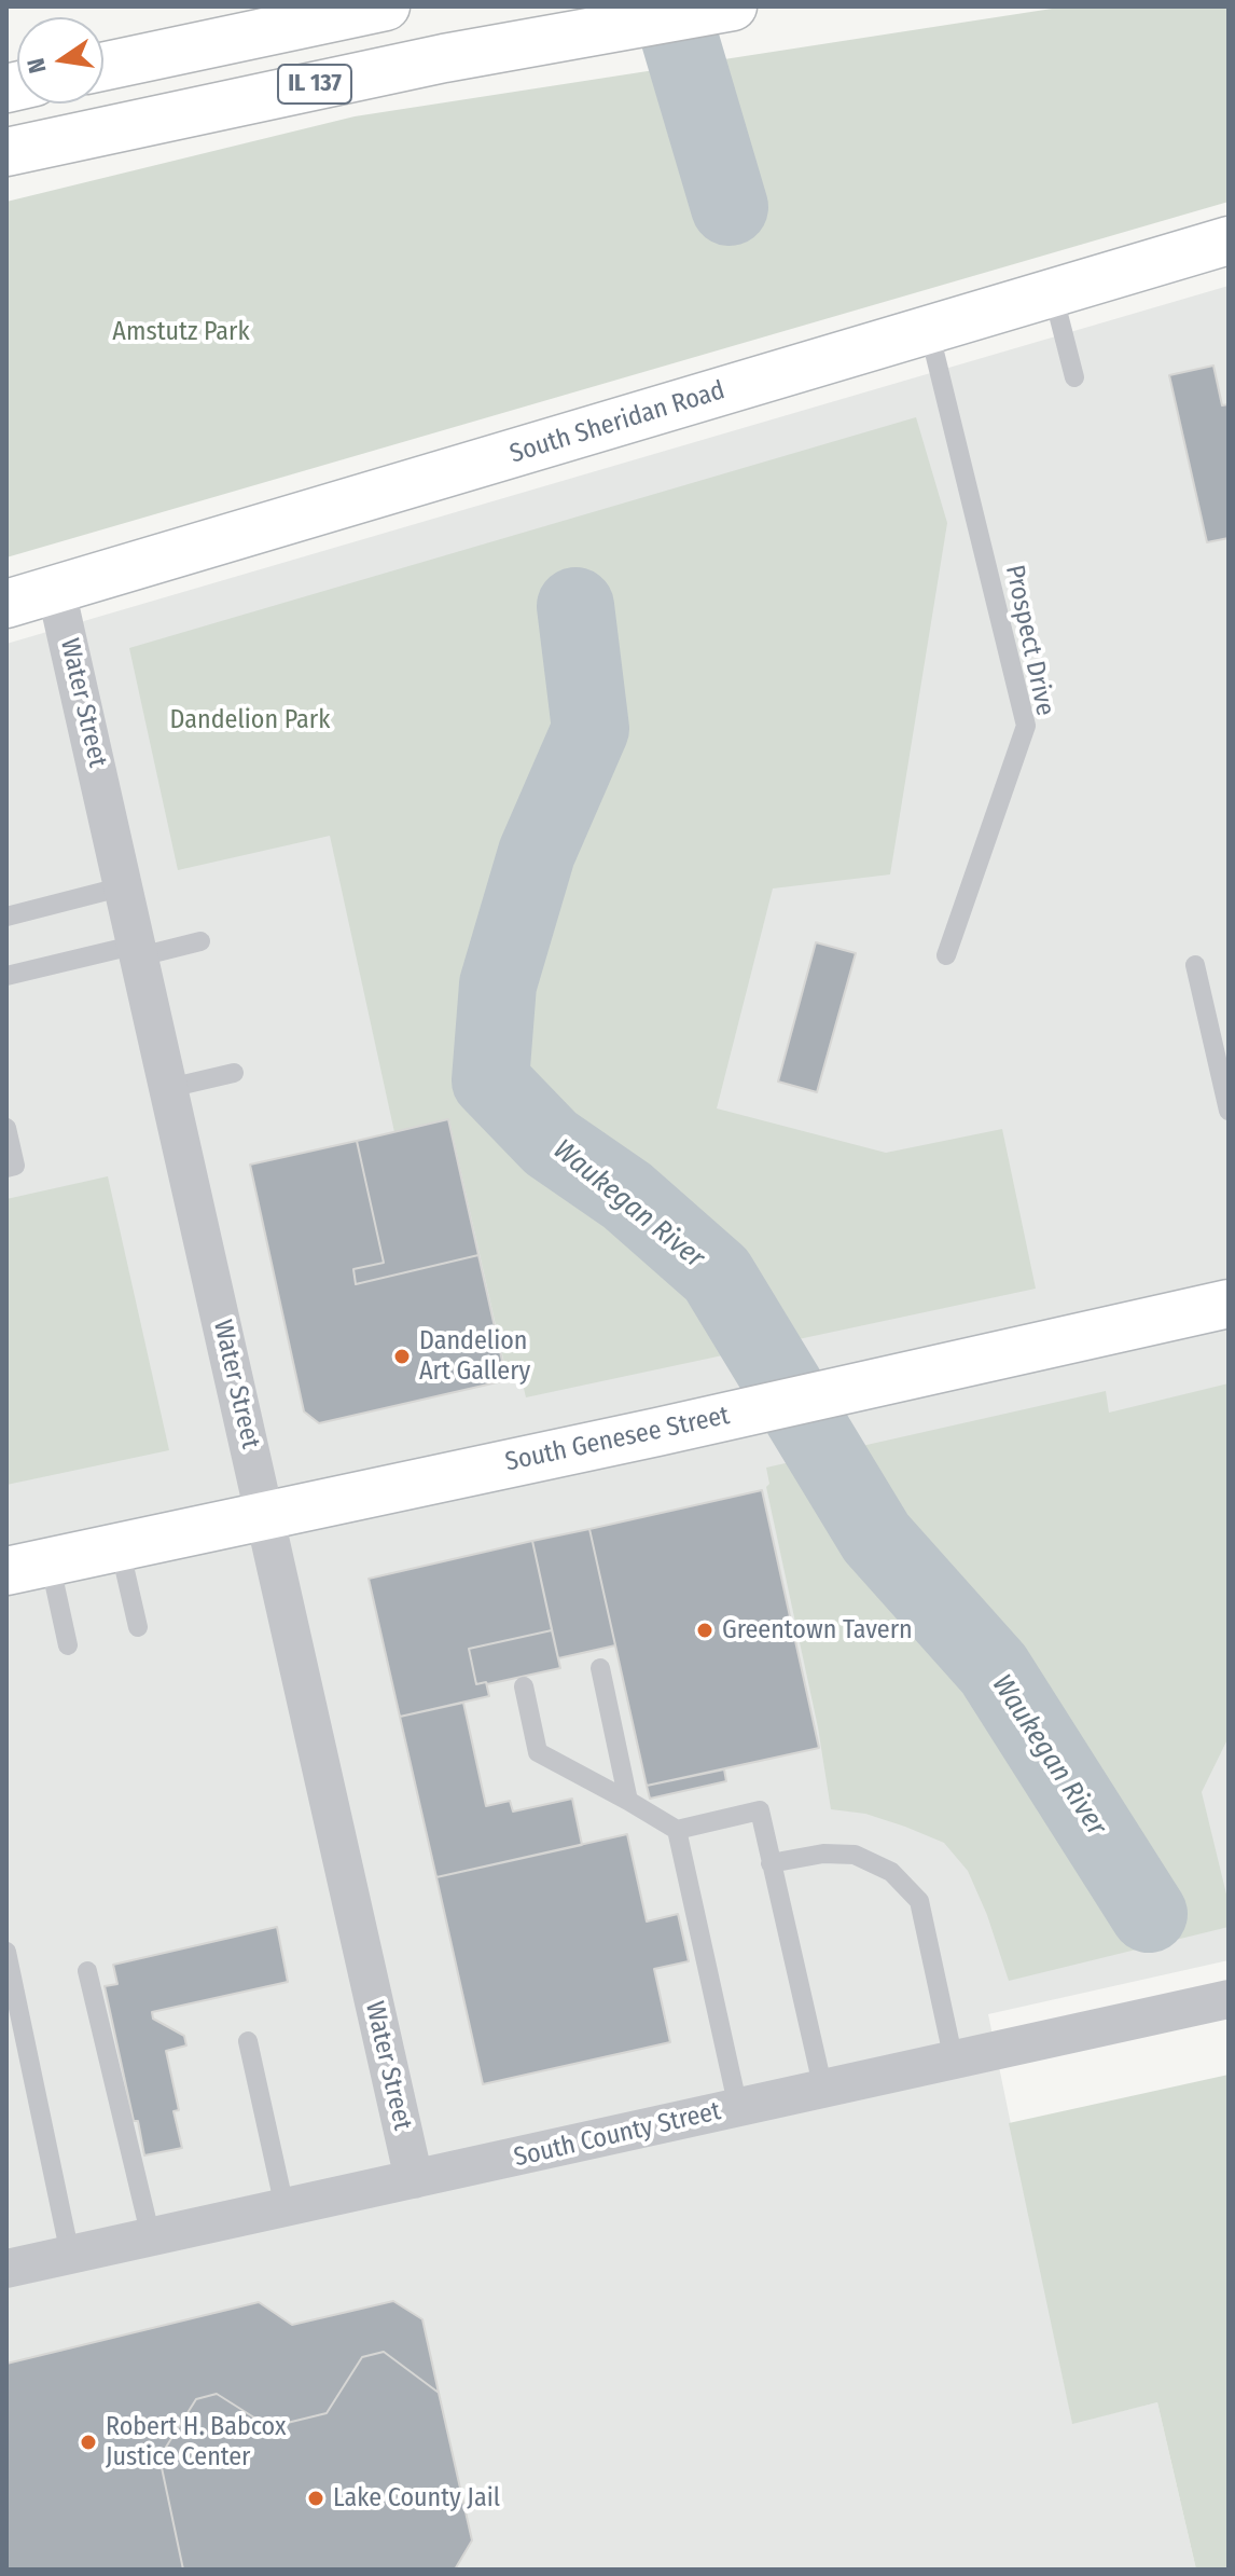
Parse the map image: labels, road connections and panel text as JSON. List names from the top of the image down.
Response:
{
  "streets": {
    "main road": ["IL 137", "South Sheridan Road", "South Genesee Street"],
    "street": ["Water Street", "South County Street"],
    "lane": ["Prospect Drive"]
  },
  "crossings": [
    ["South Sheridan Road", "Prospect Drive"],
    ["South Sheridan Road", "Water Street"],
    ["Water Street", "South Genesee Street"],
    ["Water Street", "South County Street"]
  ],
  "water": ["Waukegan River"],
  "parks": ["Amstutz Park", "Dandelion Park"],
  "places": [
    "Dandelion Art Gallery",
    "Greentown Tavern",
    "Robert H. Babcox Justice Center",
    "Lake County Jail"
  ],
  "north": "left"
}
